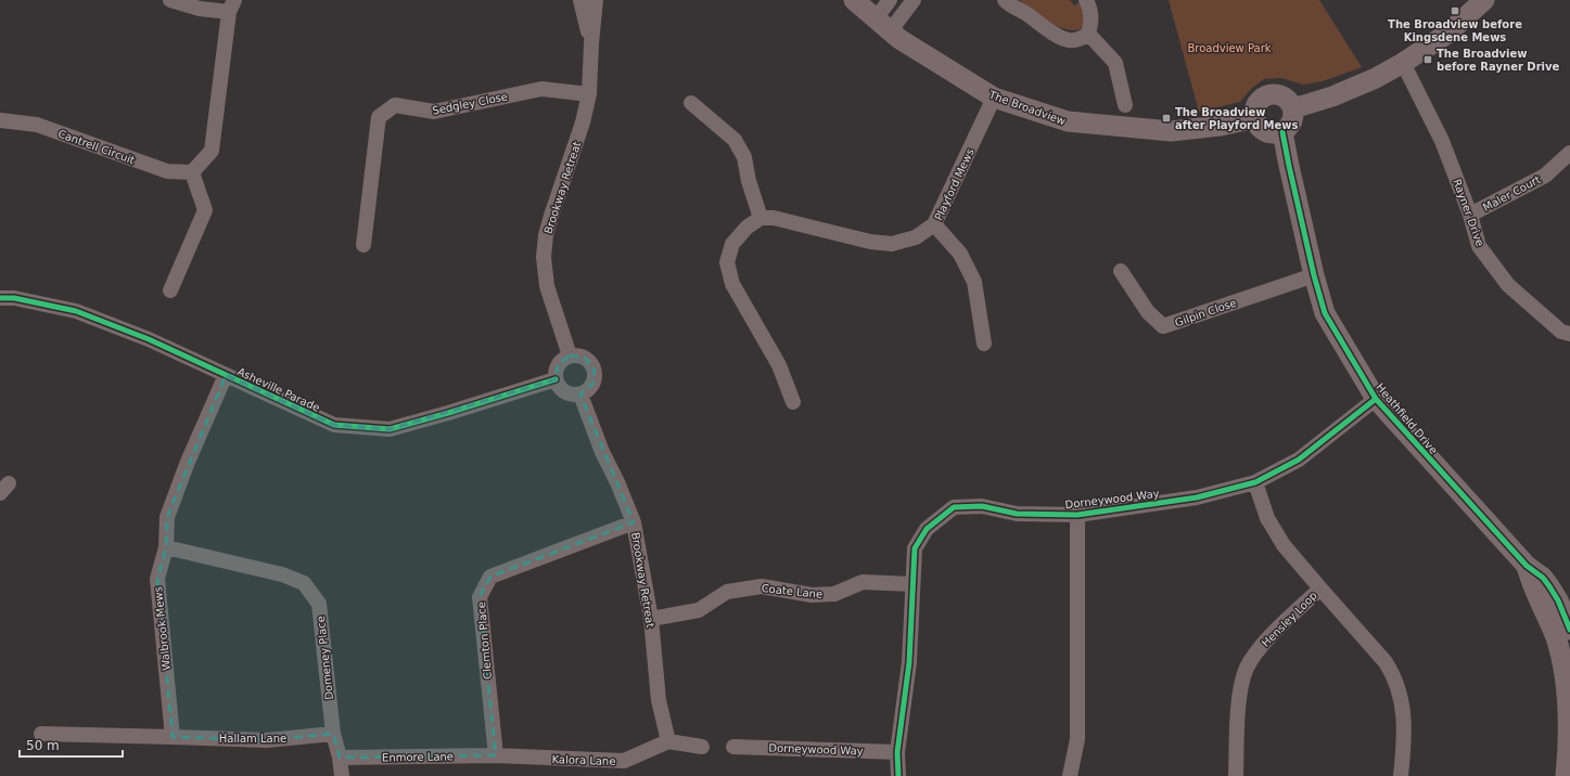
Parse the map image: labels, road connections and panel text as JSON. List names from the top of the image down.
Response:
{
  "streets": {
    "street": [
      "Sedgley Close",
      "The Broadview",
      "Cantrell Circuit",
      "Playford Mews",
      "Brookway Retreat",
      "Maler Court",
      "Rayner Drive",
      "Gilpin Close",
      "Asheville Parade",
      "Heathfield Drive",
      "Dorneywood Way",
      "Coate Lane",
      "Hensley Loop",
      "Walbrook Mews",
      "Clemton Place",
      "Domeney Place",
      "Hallam Lane",
      "Enmore Lane",
      "Kalora Lane"
    ]
  },
  "crossings": [
    ["Sedgley Close", "Brookway Retreat"],
    ["The Broadview", "Playford Mews"],
    ["The Broadview", "Heathfield Drive"],
    ["Brookway Retreat", "Asheville Parade"],
    ["Brookway Retreat", "Coate Lane"],
    ["Brookway Retreat", "Clemton Place"],
    ["Brookway Retreat", "Kalora Lane"],
    ["Maler Court", "Rayner Drive"],
    ["Gilpin Close", "Heathfield Drive"],
    ["Asheville Parade", "Walbrook Mews"],
    ["Heathfield Drive", "Dorneywood Way"],
    ["Dorneywood Way", "Coate Lane"],
    ["Dorneywood Way", "Hensley Loop"],
    ["Walbrook Mews", "Domeney Place"],
    ["Walbrook Mews", "Hallam Lane"],
    ["Clemton Place", "Enmore Lane"],
    ["Clemton Place", "Kalora Lane"],
    ["Domeney Place", "Hallam Lane"],
    ["Domeney Place", "Enmore Lane"],
    ["Enmore Lane", "Kalora Lane"]
  ],
  "parks": ["Broadview Park"],
  "places": {
    "transit": ["The Broadview before Kingsdene Mews", "The Broadview before Rayner Drive", "The Broadview after Playford Mews"]
  },
  "scale_bar": "50 m"
}
